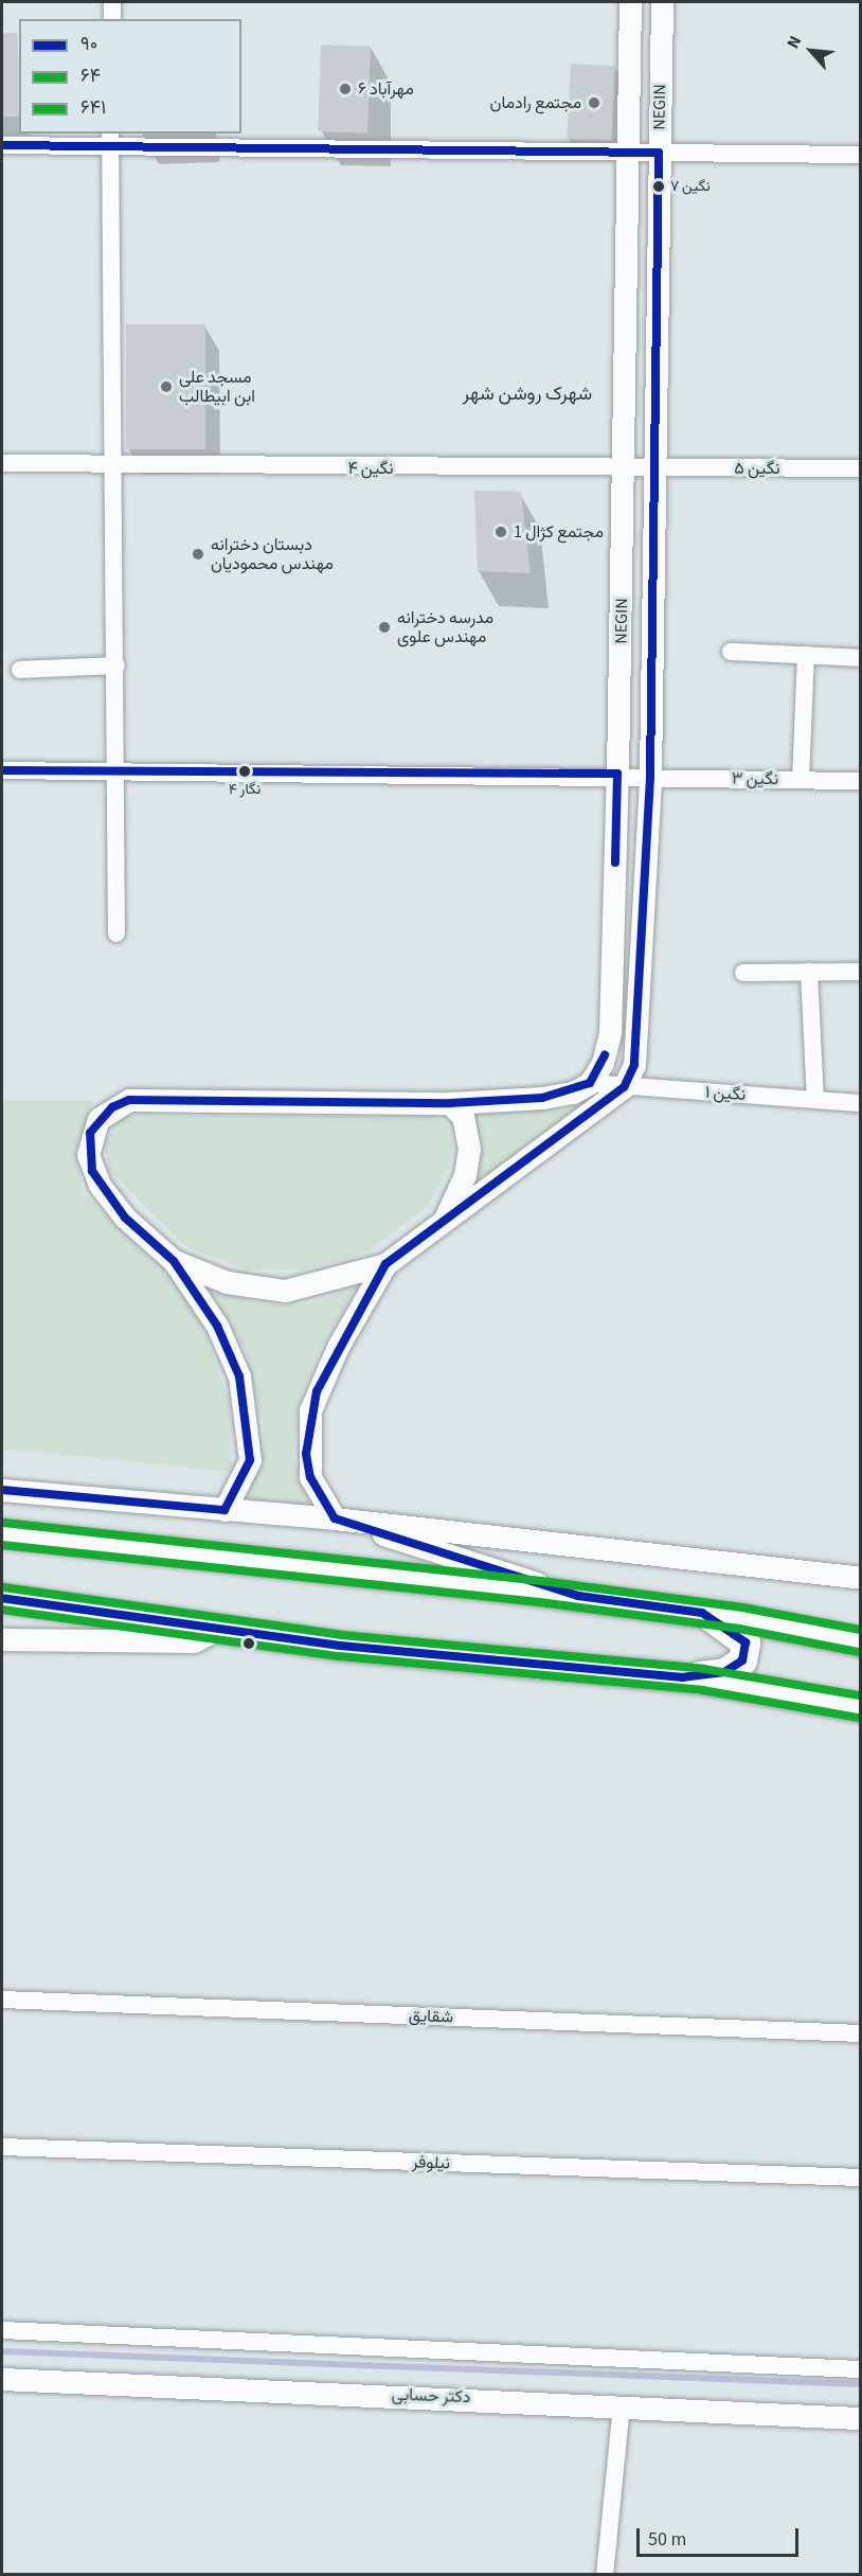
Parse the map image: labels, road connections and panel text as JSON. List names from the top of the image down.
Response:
{
  "streets": {
    "street": [
      "NEGIN",
      "نگین ۴",
      "نگین ۵",
      "نگین ۳",
      "نگین ۱",
      "شقایق",
      "نیلوفر",
      "دکتر حسابی"
    ]
  },
  "crossings": [
    ["NEGIN", "نگین ۴"],
    ["NEGIN", "نگین ۵"],
    ["NEGIN", "نگین ۳"],
    ["NEGIN", "نگین ۱"],
    ["نگین ۴", "نگین ۵"]
  ],
  "districts": ["شهرک روشن شهر"],
  "places": [
    "مهرآباد ۶",
    "مجتمع رادمان",
    "نگین ۷",
    "مسجد علی ابن ابیطالب",
    "مجتمع کژال 1",
    "دبستان دخترانه مهندس محمودیان",
    "مدرسه دخترانه مهندس علوی",
    "نگار ۴"
  ],
  "lines": ["transit line ۹۰", "transit line ۶۴۱", "transit line ۶۴"],
  "legend": ["۹۰", "۶۴", "۶۴۱"],
  "scale_bar": "50 m",
  "north": "top left"
}
